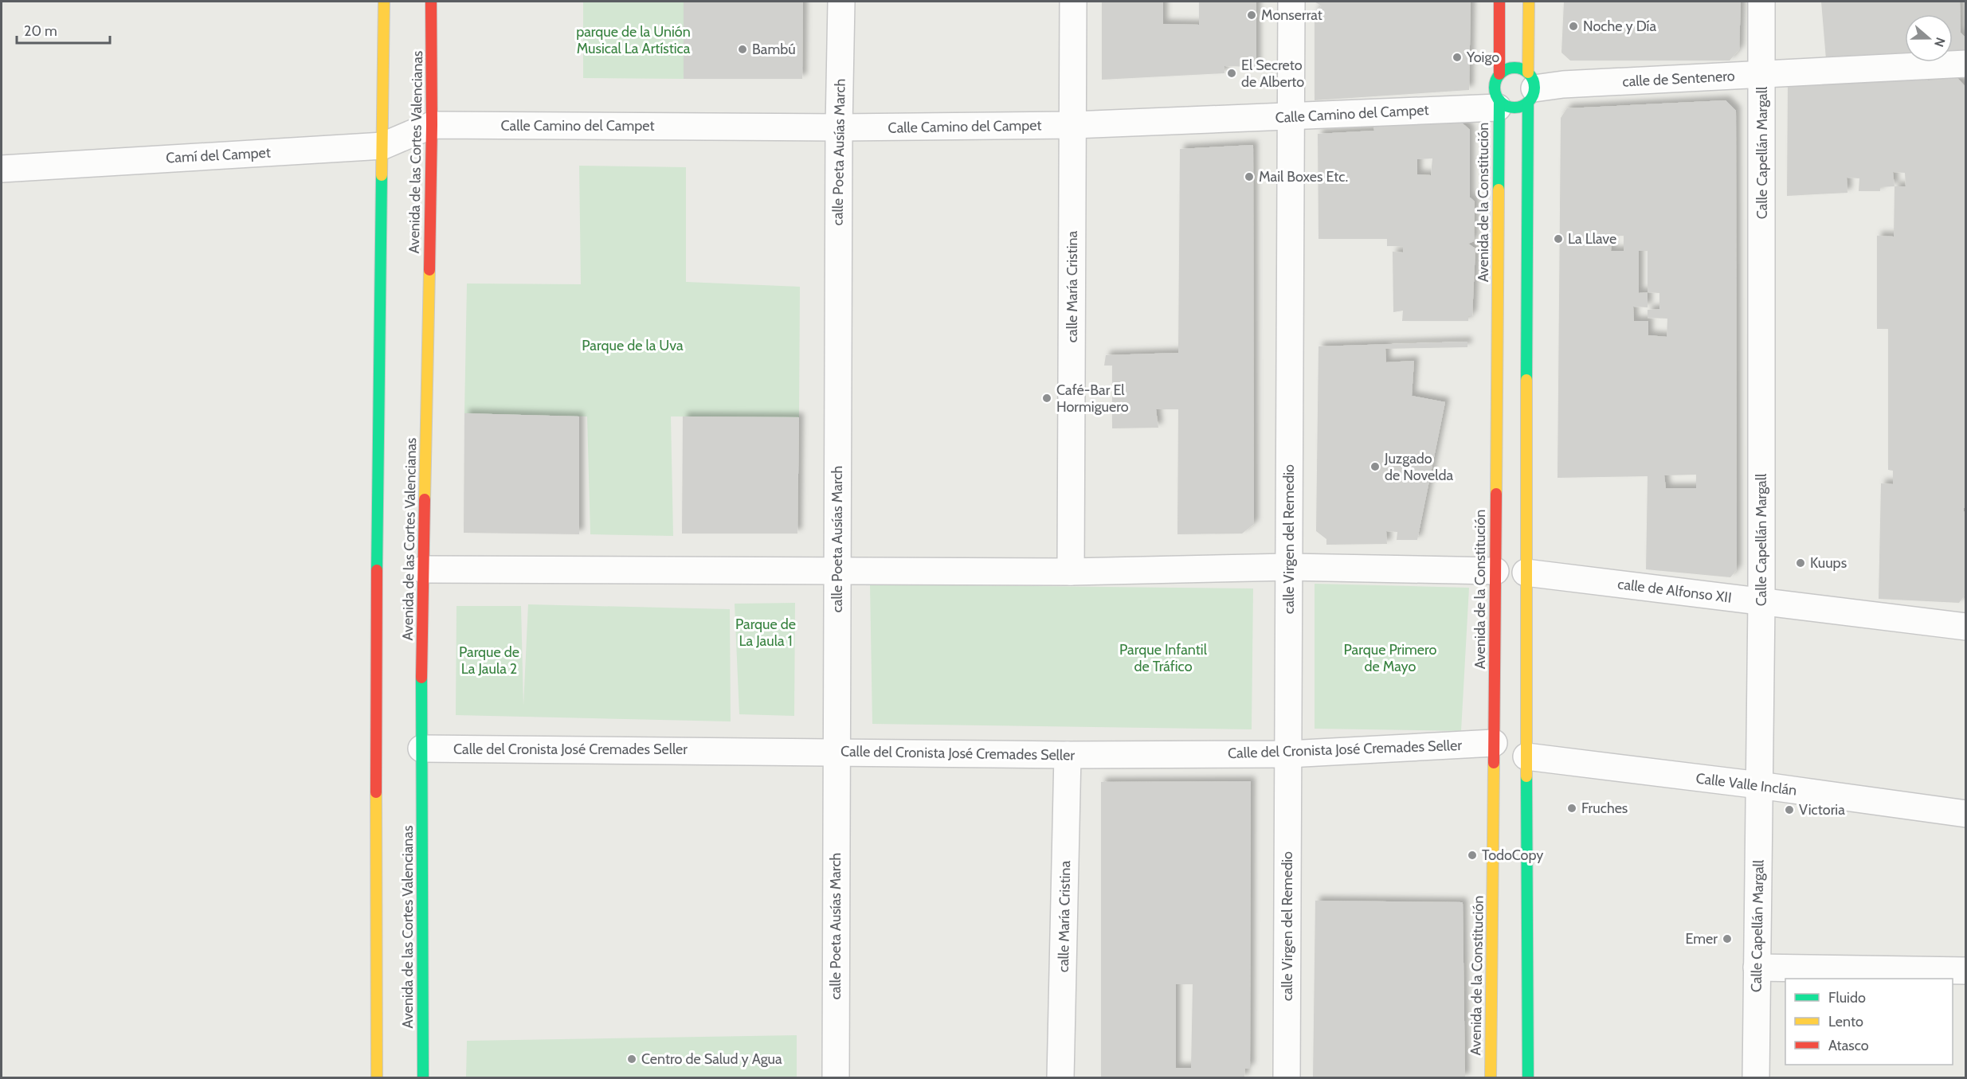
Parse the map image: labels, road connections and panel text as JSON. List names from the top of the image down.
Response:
{
  "streets": {
    "street": [
      "calle de Sentenero",
      "Calle Camino del Campet",
      "Avenida de las Cortes Valencianas",
      "calle Poeta Ausías March",
      "Calle Capellán Margall",
      "Camí del Campet",
      "Avenida de la Constitución",
      "calle María Cristina",
      "calle Virgen del Remedio",
      "calle de Alfonso XII",
      "Calle del Cronista José Cremades Seller",
      "Calle Valle Inclán"
    ]
  },
  "crossings": [
    ["calle de Sentenero", "Calle Camino del Campet"],
    ["calle de Sentenero", "Calle Capellán Margall"],
    ["calle de Sentenero", "Avenida de la Constitución"],
    ["Calle Camino del Campet", "Avenida de las Cortes Valencianas"],
    ["Calle Camino del Campet", "calle Poeta Ausías March"],
    ["Calle Camino del Campet", "Camí del Campet"],
    ["Calle Camino del Campet", "Avenida de la Constitución"],
    ["Calle Camino del Campet", "calle María Cristina"],
    ["Calle Camino del Campet", "calle Virgen del Remedio"],
    ["Avenida de las Cortes Valencianas", "Camí del Campet"],
    ["Avenida de las Cortes Valencianas", "Calle del Cronista José Cremades Seller"],
    ["calle Poeta Ausías March", "Calle del Cronista José Cremades Seller"],
    ["Calle Capellán Margall", "calle de Alfonso XII"],
    ["Calle Capellán Margall", "Calle Valle Inclán"],
    ["Avenida de la Constitución", "Calle del Cronista José Cremades Seller"],
    ["calle María Cristina", "Calle del Cronista José Cremades Seller"],
    ["calle Virgen del Remedio", "Calle del Cronista José Cremades Seller"]
  ],
  "parks": [
    "parque de la Unión Musical La Artística",
    "Parque de la Uva",
    "Parque de La Jaula 1",
    "Parque Infantil de Tráfico",
    "Parque Primero de Mayo",
    "Parque de La Jaula 2"
  ],
  "places": [
    "Monserrat",
    "Noche y Día",
    "Bambú",
    "Yoigo",
    "El Secreto de Alberto",
    "Mail Boxes Etc.",
    "La Llave",
    "Café-Bar El Hormiguero",
    "Juzgado de Novelda",
    "Kuups",
    "Fruches",
    "Victoria",
    "TodoCopy",
    "Emer",
    "Centro de Salud y Agua"
  ],
  "legend": ["Fluido", "Lento", "Atasco"],
  "scale_bar": "20 m",
  "north": "right"
}
